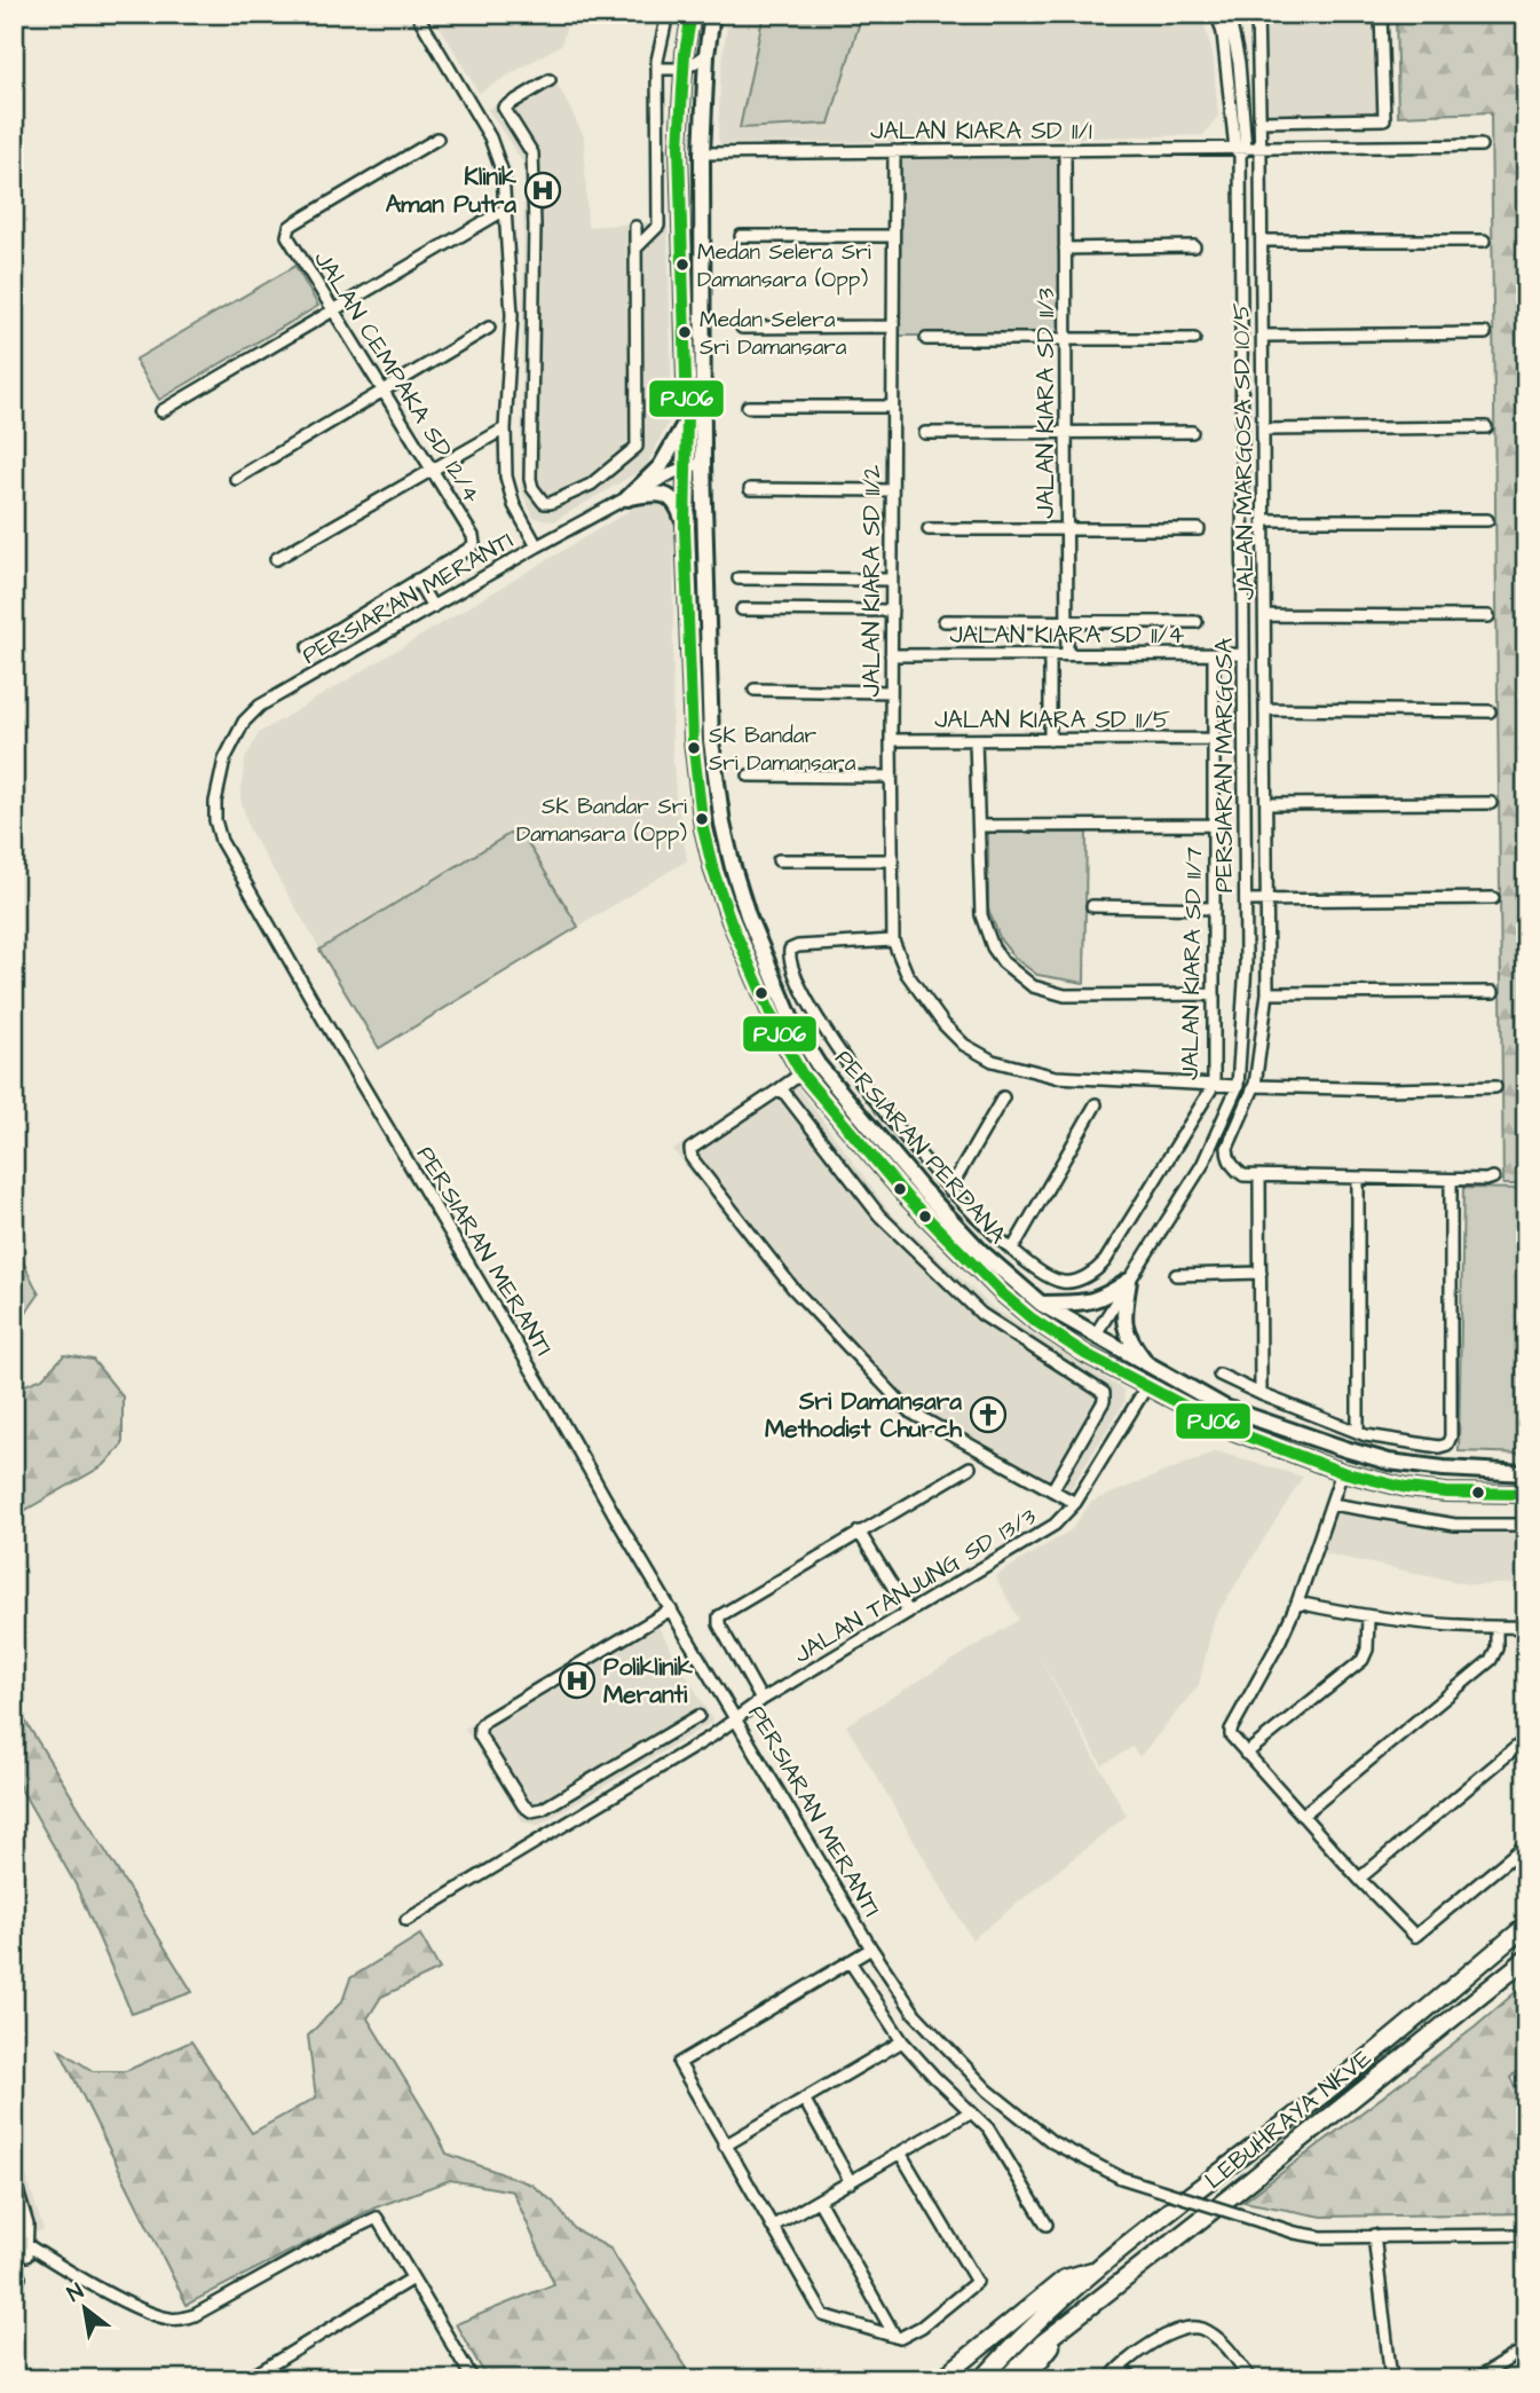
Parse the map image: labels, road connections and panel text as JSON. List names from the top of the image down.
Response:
{
  "streets": {
    "highway": ["LEBUHRAYA NKVE"],
    "main road": ["PERSIARAN PERDANA"],
    "street": [
      "JALAN KIARA SD 11/1",
      "JALAN CEMPAKA SD 12/4",
      "JALAN KIARA SD 11/3",
      "JALAN MARGOSA SD 10/5",
      "JALAN KIARA SD 11/2",
      "PERSIARAN MERANTI",
      "JALAN KIARA SD 11/4",
      "JALAN KIARA SD 11/5",
      "PERSIARAN MARGOSA",
      "JALAN KIARA SD 11/7",
      "JALAN TANJUNG SD 13/3"
    ]
  },
  "crossings": [
    ["JALAN KIARA SD 11/1", "JALAN KIARA SD 11/3"],
    ["JALAN KIARA SD 11/1", "JALAN MARGOSA SD 10/5"],
    ["JALAN KIARA SD 11/1", "JALAN KIARA SD 11/2"],
    ["JALAN KIARA SD 11/1", "PERSIARAN MARGOSA"],
    ["JALAN KIARA SD 11/1", "PERSIARAN PERDANA"],
    ["JALAN KIARA SD 11/3", "JALAN KIARA SD 11/4"],
    ["JALAN KIARA SD 11/2", "JALAN KIARA SD 11/4"],
    ["JALAN KIARA SD 11/2", "JALAN KIARA SD 11/5"],
    ["JALAN KIARA SD 11/2", "PERSIARAN MARGOSA"],
    ["JALAN KIARA SD 11/2", "JALAN KIARA SD 11/7"],
    ["PERSIARAN MERANTI", "PERSIARAN PERDANA"],
    ["PERSIARAN MERANTI", "JALAN TANJUNG SD 13/3"],
    ["JALAN KIARA SD 11/4", "PERSIARAN MARGOSA"],
    ["JALAN KIARA SD 11/4", "JALAN KIARA SD 11/7"],
    ["JALAN KIARA SD 11/5", "JALAN KIARA SD 11/7"],
    ["PERSIARAN MARGOSA", "PERSIARAN PERDANA"],
    ["PERSIARAN PERDANA", "JALAN TANJUNG SD 13/3"]
  ],
  "places": {
    "hospital": ["Klinik Aman Putra", "Poliklinik Meranti"],
    "other": [
      "Medan Selera Sri Damansara (Opp)",
      "Medan Selera Sri Damansara",
      "SK Bandar Sri Damansara",
      "SK Bandar Sri Damansara (Opp)"
    ],
    "church": ["Sri Damansara Methodist Church"]
  },
  "lines": ["transit line PJ06"],
  "north": "top left"
}
